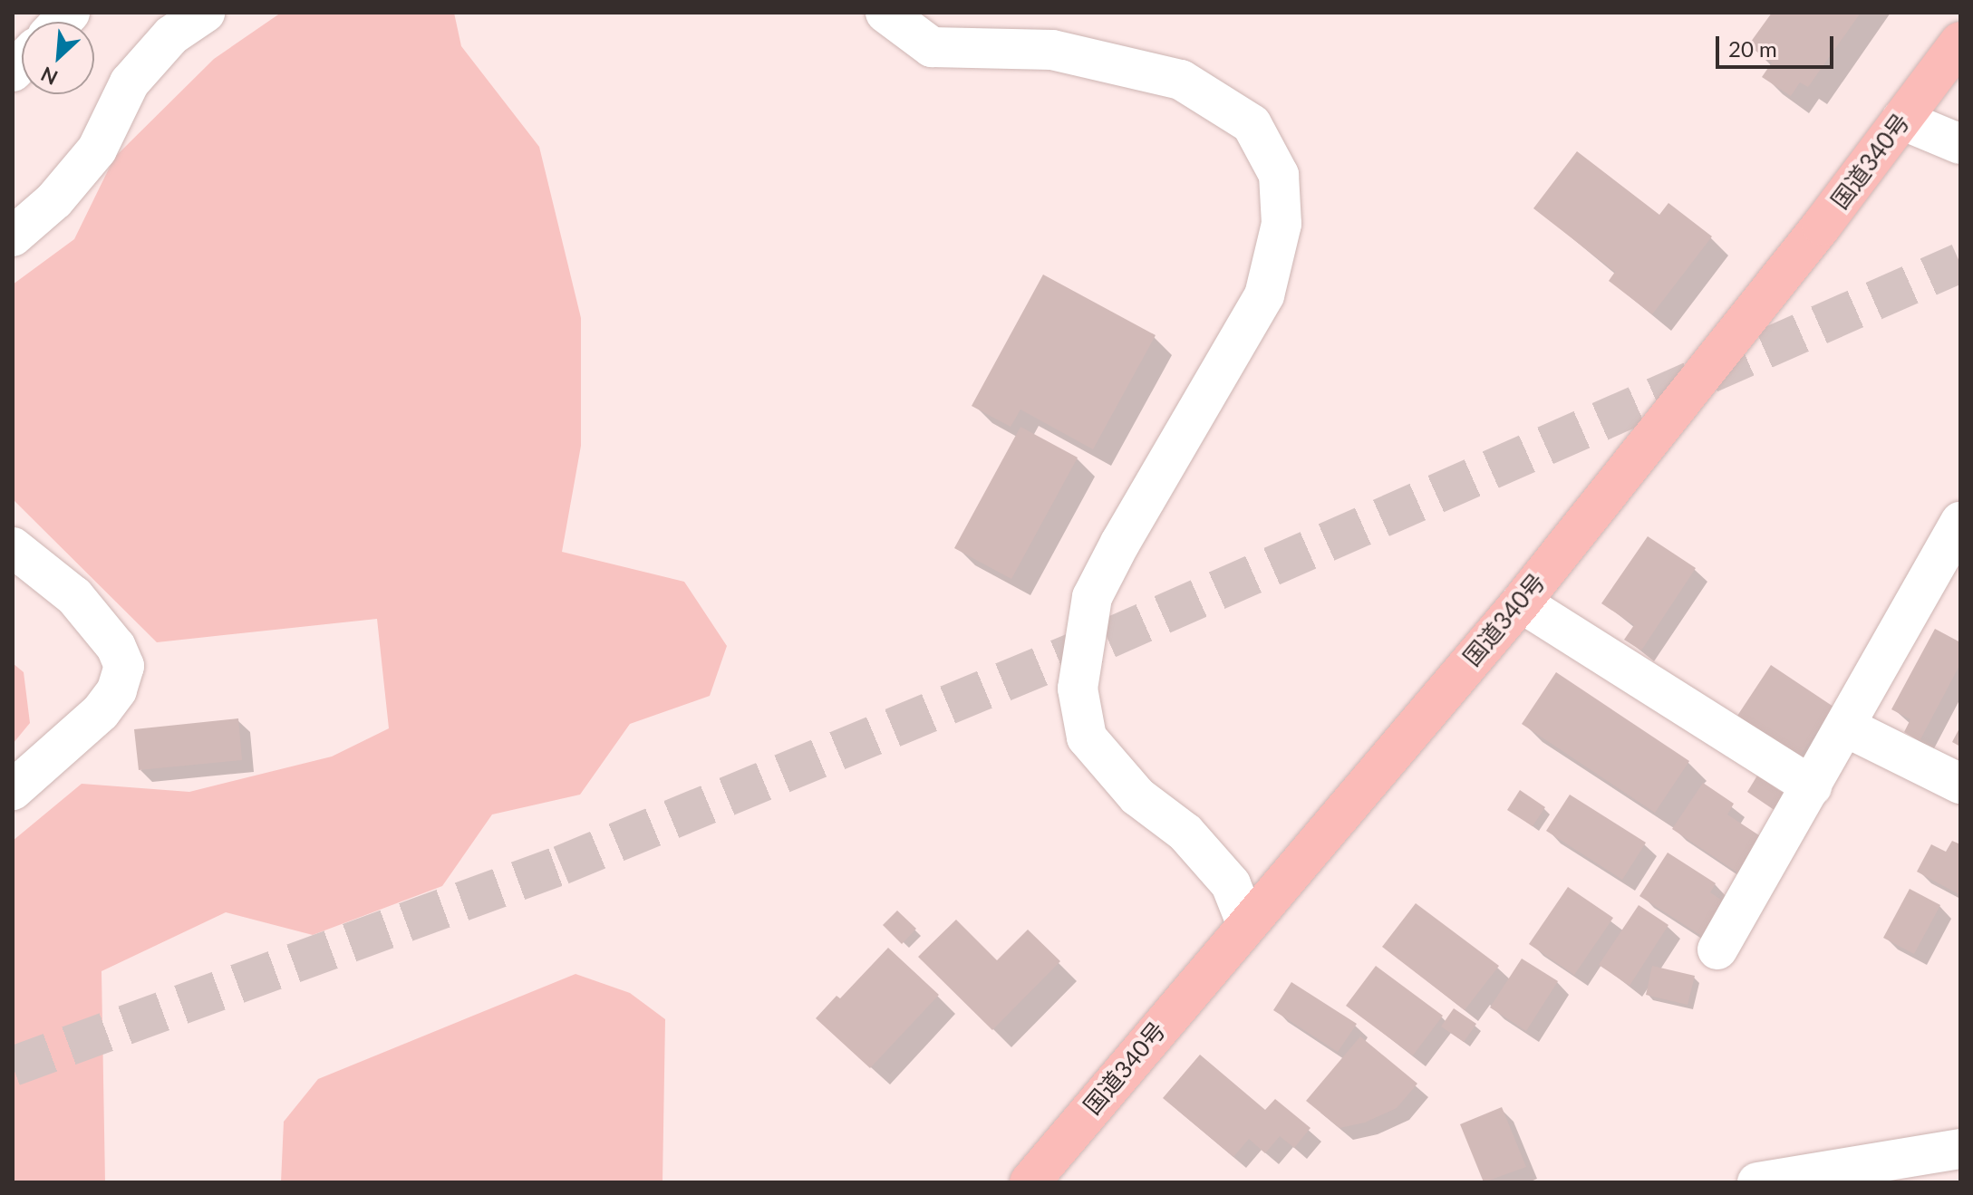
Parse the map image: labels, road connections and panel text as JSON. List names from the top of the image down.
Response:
{
  "streets": {
    "highway": ["国道340号"]
  },
  "scale_bar": "20 m",
  "north": "bottom left"
}
